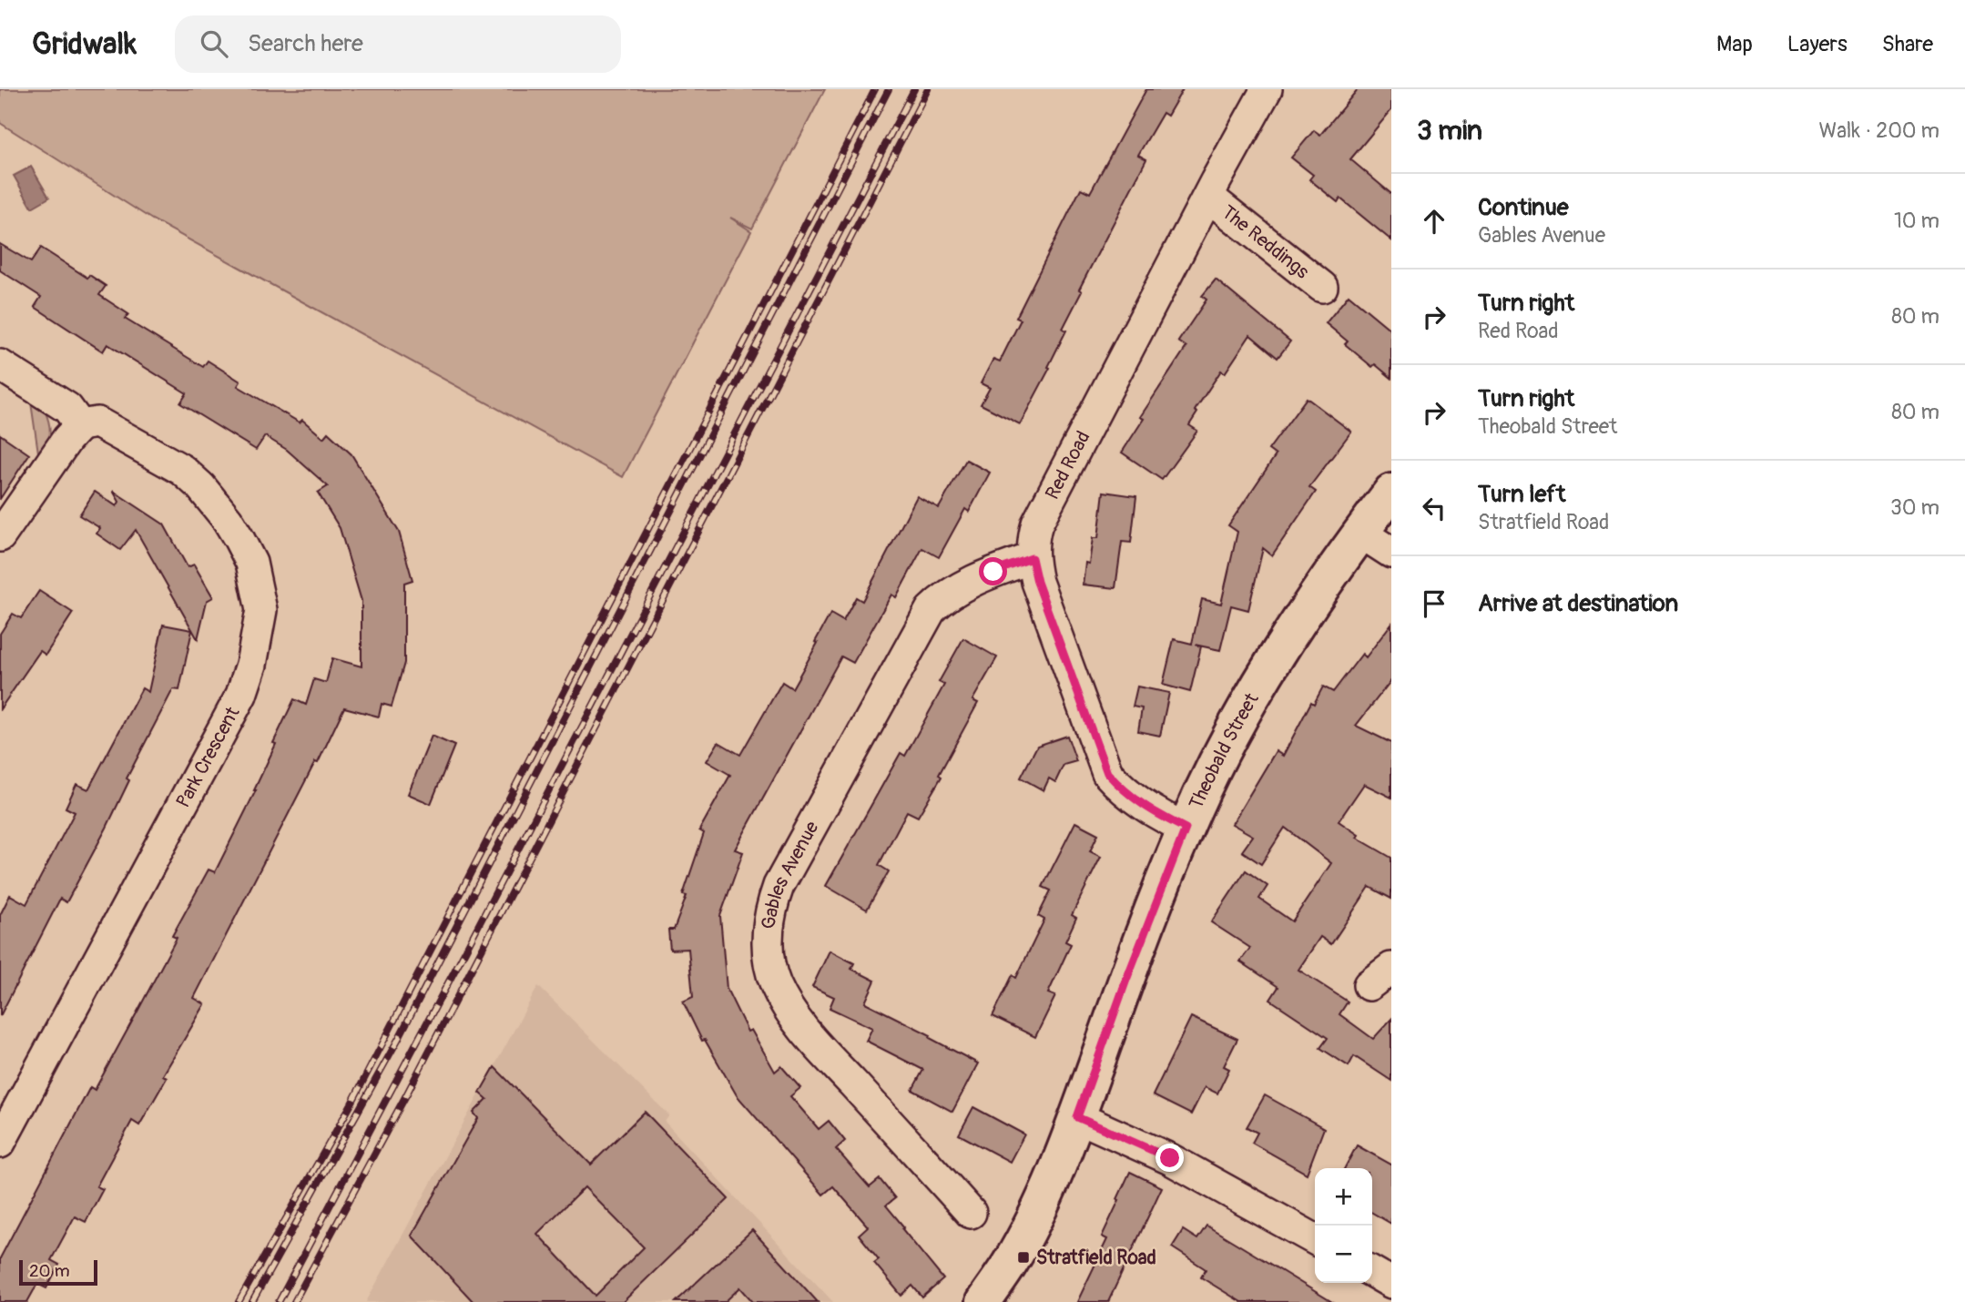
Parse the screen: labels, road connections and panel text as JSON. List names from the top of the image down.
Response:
{
  "streets": {
    "street": [
      "The Reddings",
      "Red Road",
      "Theobald Street",
      "Park Crescent",
      "Gables Avenue"
    ]
  },
  "crossings": [
    ["The Reddings", "Red Road"],
    ["Red Road", "Theobald Street"],
    ["Red Road", "Gables Avenue"]
  ],
  "places": {
    "transit": ["Stratfield Road"]
  },
  "scale_bar": "20 m",
  "page": {
    "header": "Gridwalk",
    "search": "Search here",
    "nav": ["Map", "Layers", "Share"],
    "heading": ["3 min", "Walk · 200 m"],
    "list": [
      ["Continue", "Gables Avenue", "10 m"],
      ["Turn right", "Red Road", "80 m"],
      ["Turn right", "Theobald Street", "80 m"],
      ["Turn left", "Stratfield Road", "30 m"],
      "Arrive at destination"
    ],
    "map_buttons": ["+", "−"],
    "scale": "20 m"
  }
}
